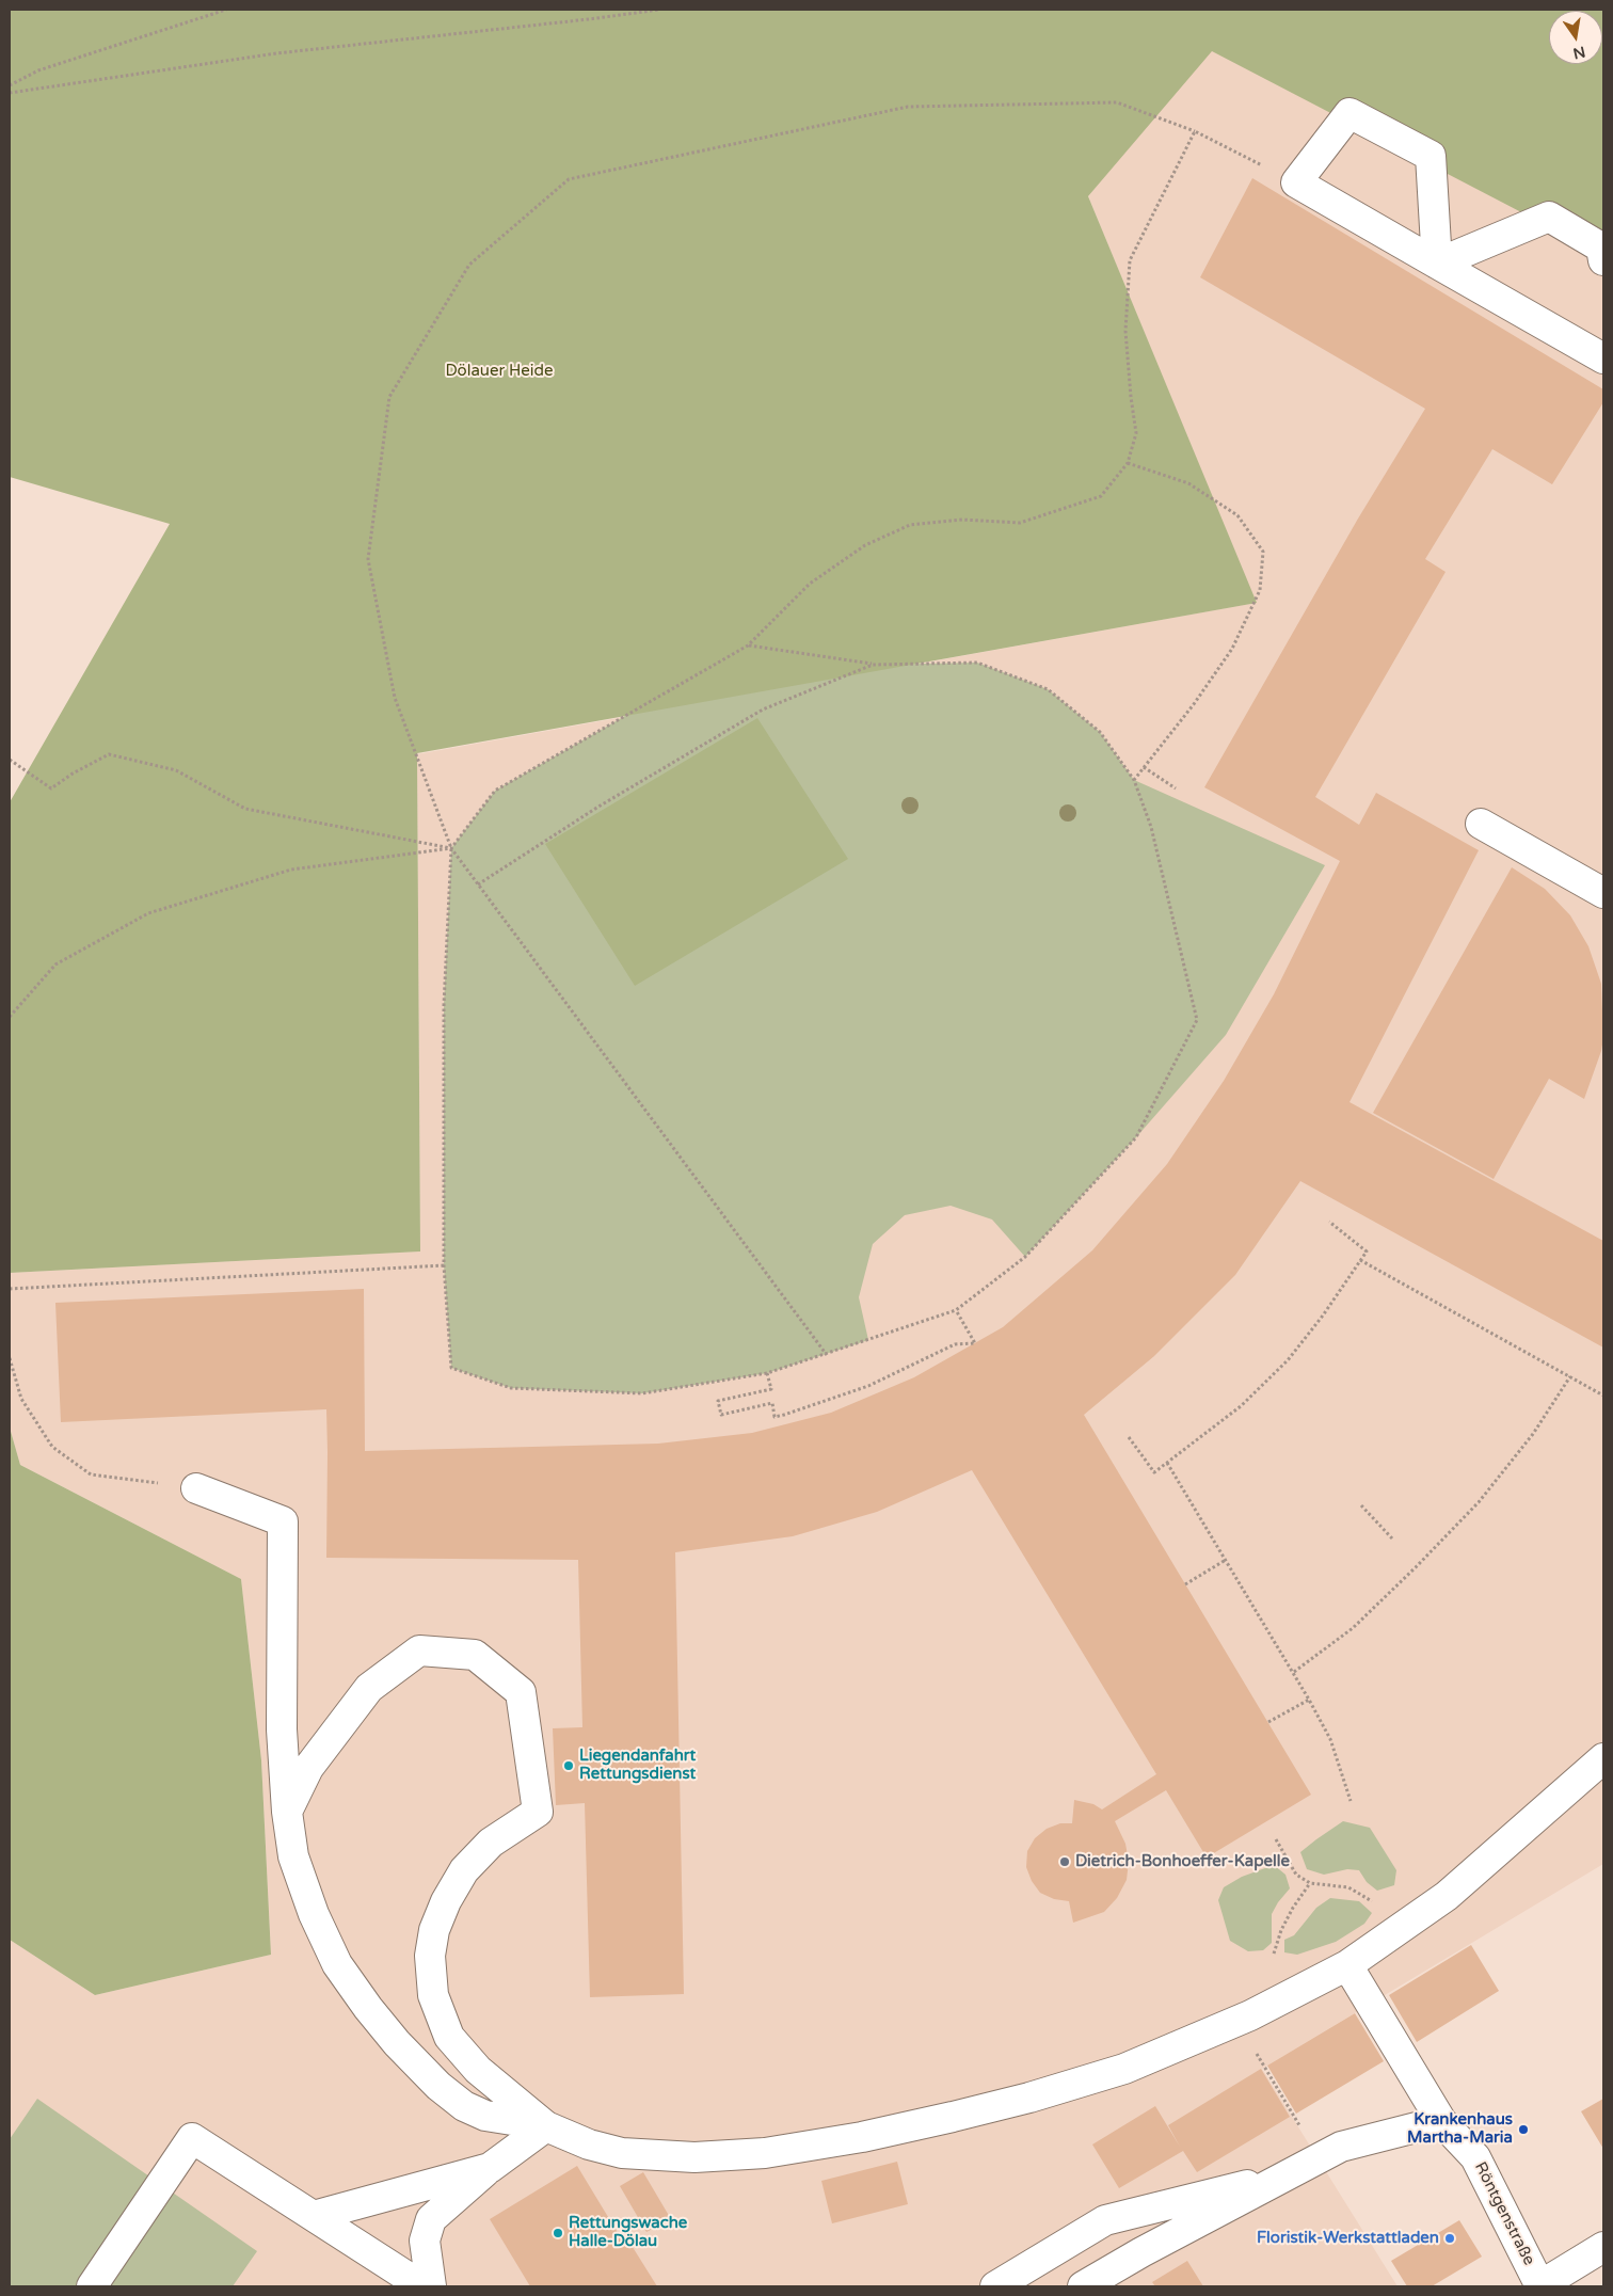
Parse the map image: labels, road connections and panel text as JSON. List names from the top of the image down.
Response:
{
  "streets": {
    "street": ["Röntgenstraße"]
  },
  "parks": ["Dölauer Heide"],
  "places": [
    "Liegendanfahrt Rettungsdienst",
    "Dietrich-Bonhoeffer-Kapelle",
    "Krankenhaus Martha-Maria",
    "Rettungswache Halle-Dölau",
    "Floristik-Werkstattladen"
  ],
  "north": "bottom"
}
